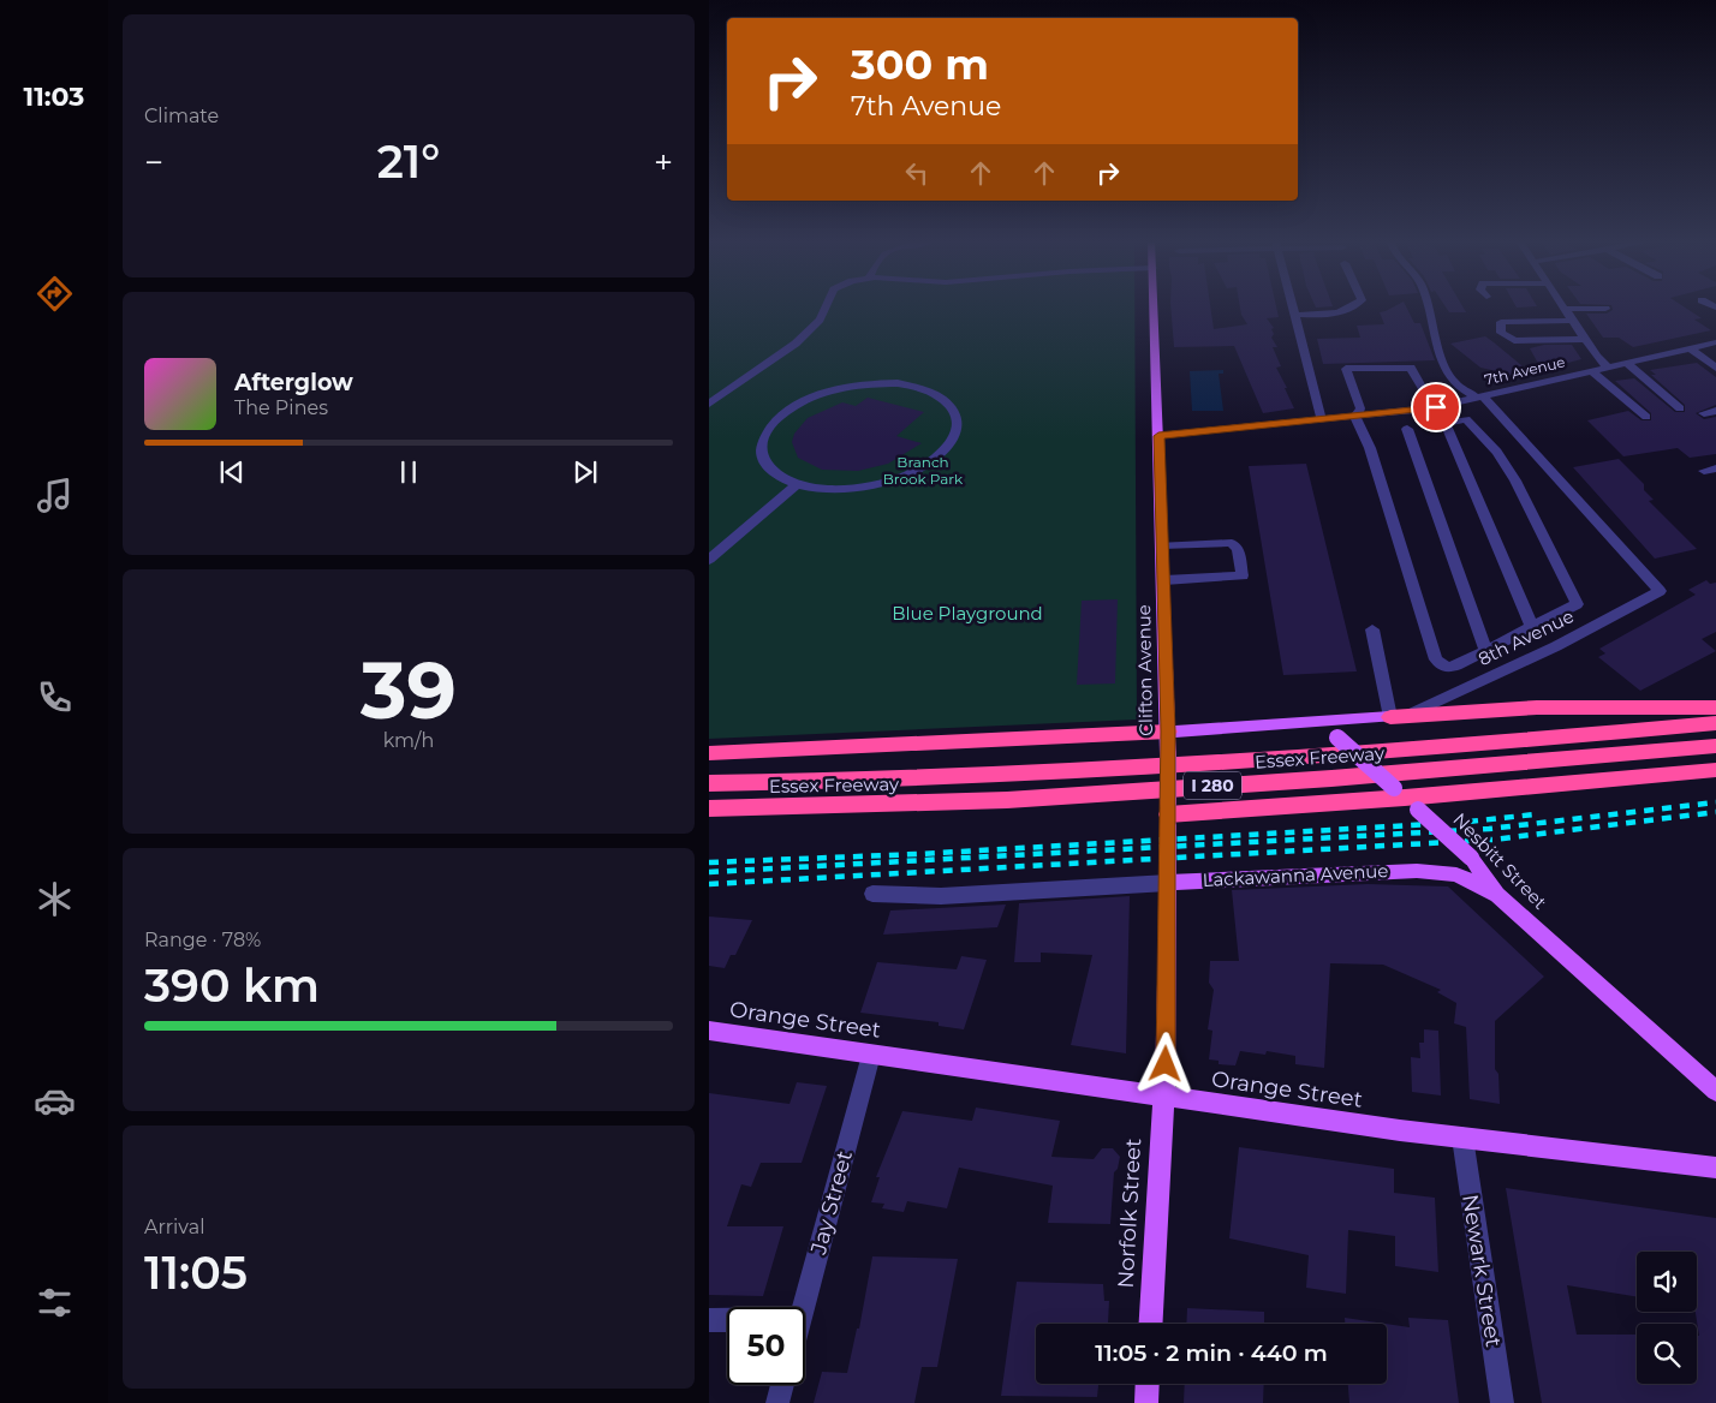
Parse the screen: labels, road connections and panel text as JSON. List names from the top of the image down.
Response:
{
  "streets": {
    "highway": ["Essex Freeway", "I 280"],
    "main road": [
      "8th Avenue",
      "Clifton Avenue",
      "Nesbitt Street",
      "Lackawanna Avenue",
      "Orange Street",
      "Norfolk Street"
    ],
    "street": ["7th Avenue", "Jay Street", "Newark Street"]
  },
  "crossings": [
    ["7th Avenue", "8th Avenue"],
    ["7th Avenue", "Clifton Avenue"],
    ["8th Avenue", "Clifton Avenue"],
    ["8th Avenue", "Nesbitt Street"],
    ["Clifton Avenue", "Lackawanna Avenue"],
    ["Clifton Avenue", "Orange Street"],
    ["Clifton Avenue", "Norfolk Street"],
    ["Nesbitt Street", "Lackawanna Avenue"],
    ["Orange Street", "Jay Street"],
    ["Orange Street", "Norfolk Street"],
    ["Orange Street", "Newark Street"]
  ],
  "parks": ["Branch Brook Park", "Blue Playground"],
  "page": {
    "tabs": "11:03",
    "tile": [
      "Climate",
      ["39", "km/h"],
      ["Range · 78%", "390 km"],
      ["Arrival", "11:05"]
    ],
    "turn": ["300 m", "7th Avenue"],
    "heat": ["−", "21°", "+"],
    "song": ["Afterglow", "The Pines"],
    "limit": "50",
    "trip": "11:05 · 2 min · 440 m"
  }
}
